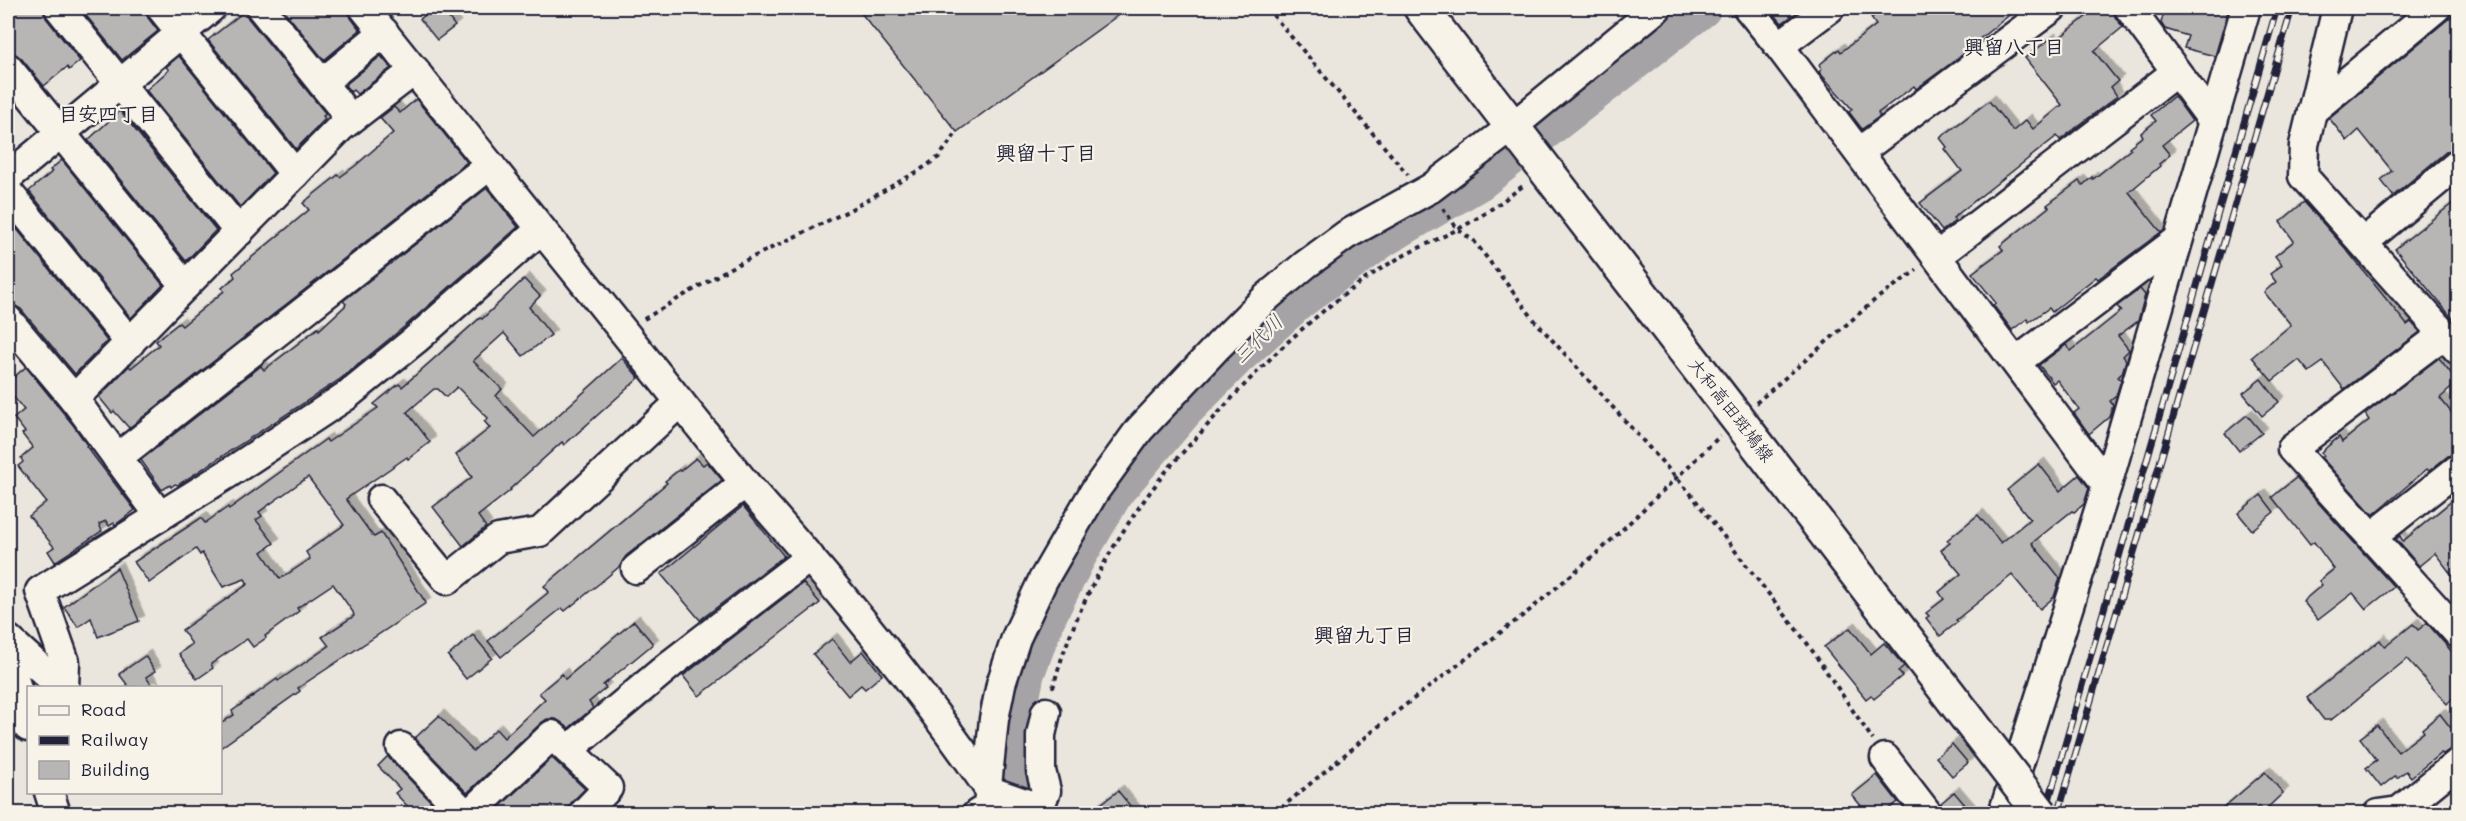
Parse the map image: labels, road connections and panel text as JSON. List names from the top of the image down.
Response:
{
  "streets": {
    "main road": ["大和高田斑鳩線"]
  },
  "districts": [
    "興留八丁目",
    "目安四丁目",
    "興留十丁目",
    "興留九丁目"
  ],
  "water": ["三代川"],
  "legend": ["Road", "Railway", "Building"]
}
